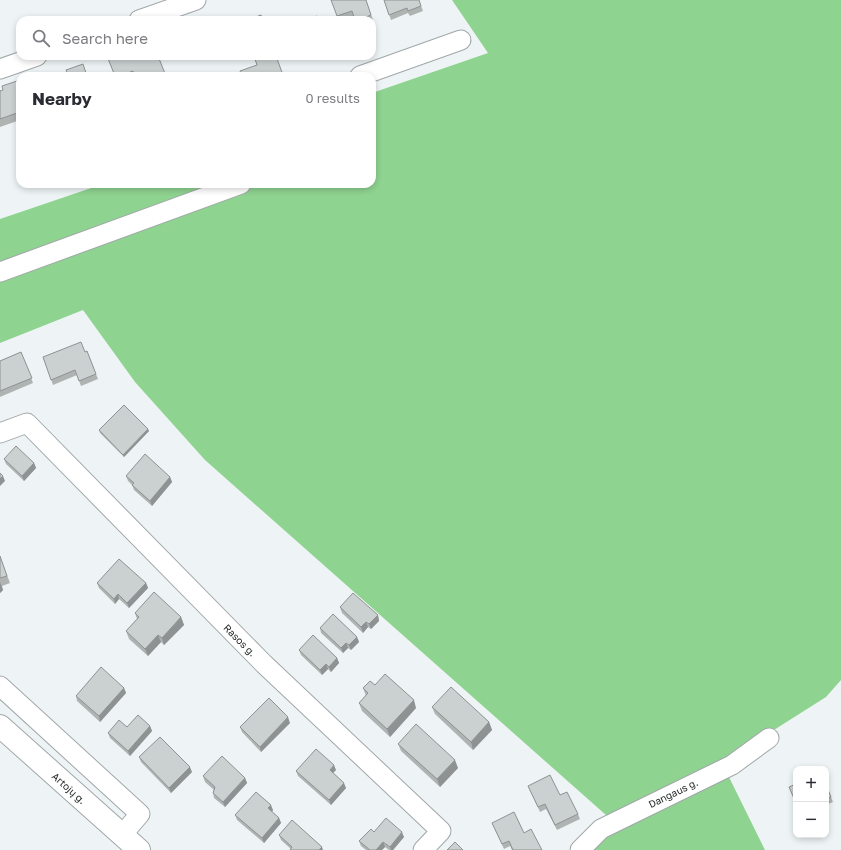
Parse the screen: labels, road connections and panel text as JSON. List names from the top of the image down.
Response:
{
  "streets": {
    "main road": ["Artojų g."],
    "street": ["Rasos g.", "Dangaus g."]
  },
  "page": {
    "search": "Search here",
    "heading": ["Nearby", "0 results"],
    "map_buttons": ["+", "−"]
  }
}
